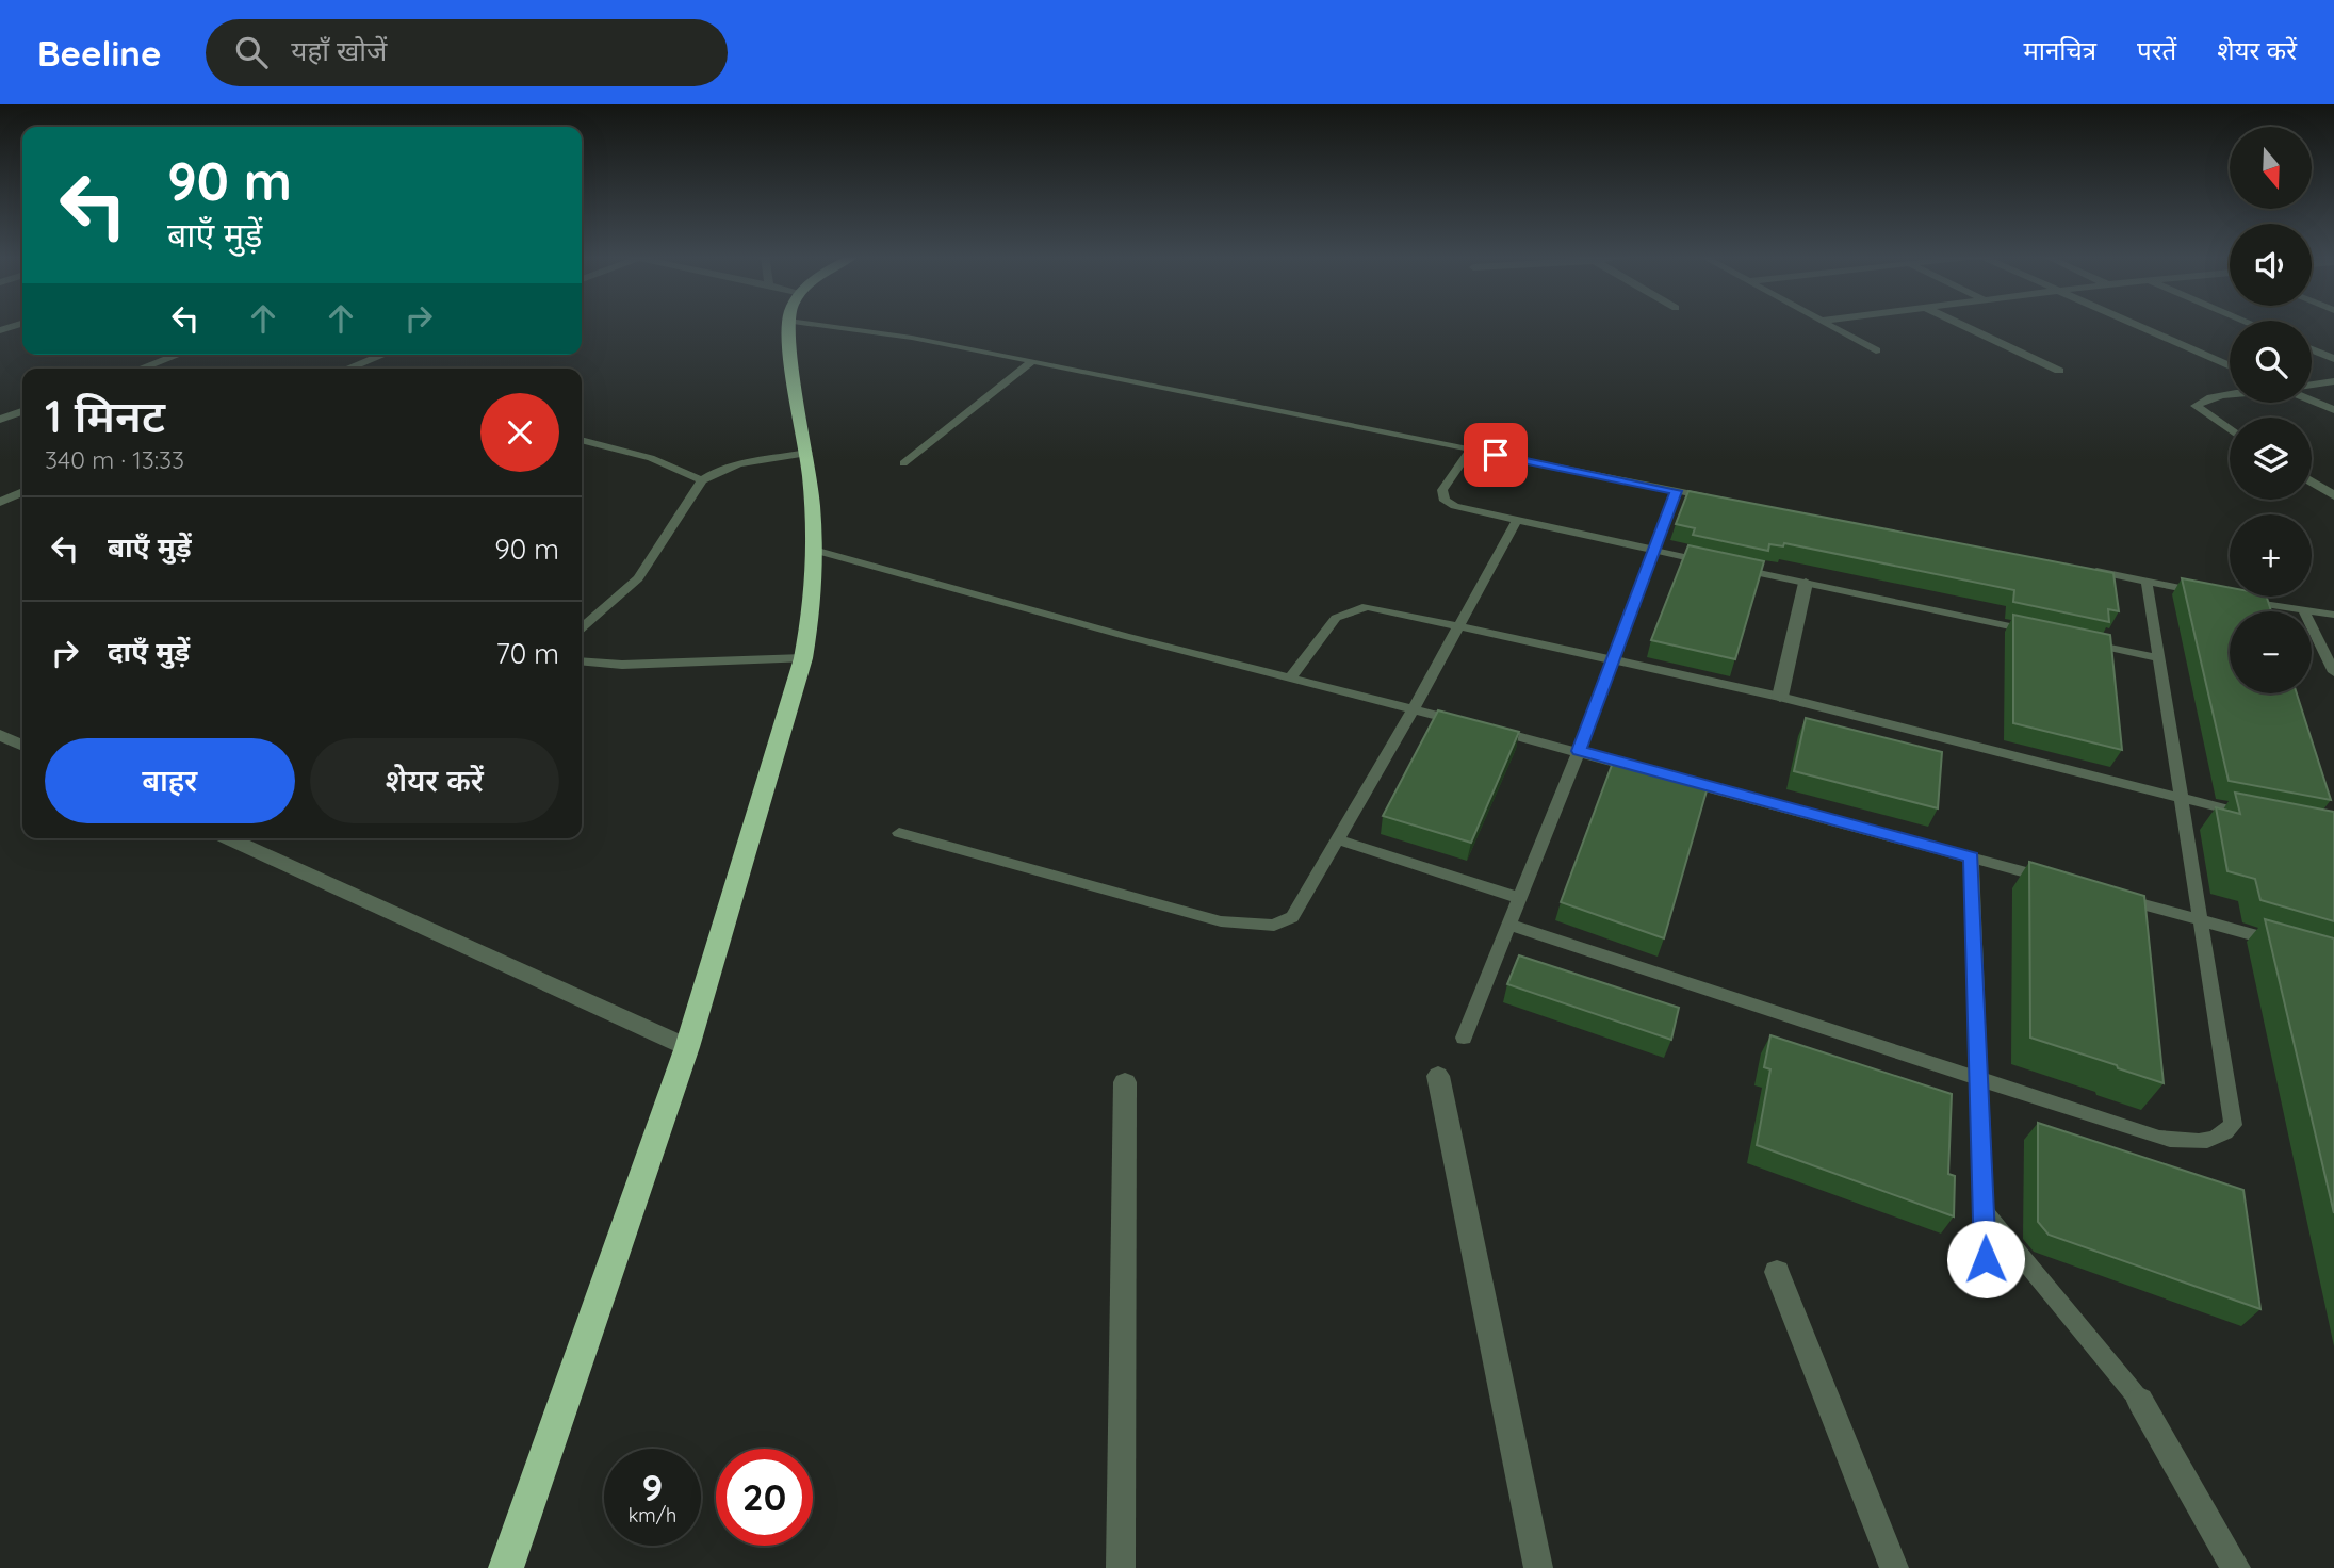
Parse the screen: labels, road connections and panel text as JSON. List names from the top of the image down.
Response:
{
  "north": "bottom",
  "page": {
    "header": "Beeline",
    "search": "यहाँ खोजें",
    "nav": ["मानचित्र", "परतें", "शेयर करें"],
    "map_buttons": ["+", "−"],
    "turn": ["90 m", "बाएँ मुड़ें"],
    "heading": ["1 मिनट", "340 m · 13:33"],
    "list": [
      {
        "name": "बाएँ मुड़ें",
        "value": "90 m"
      },
      {
        "name": "दाएँ मुड़ें",
        "value": "70 m"
      }
    ],
    "buttons": ["बाहर", "शेयर करें"],
    "speed": "9 km/h",
    "limit": "20"
  }
}
